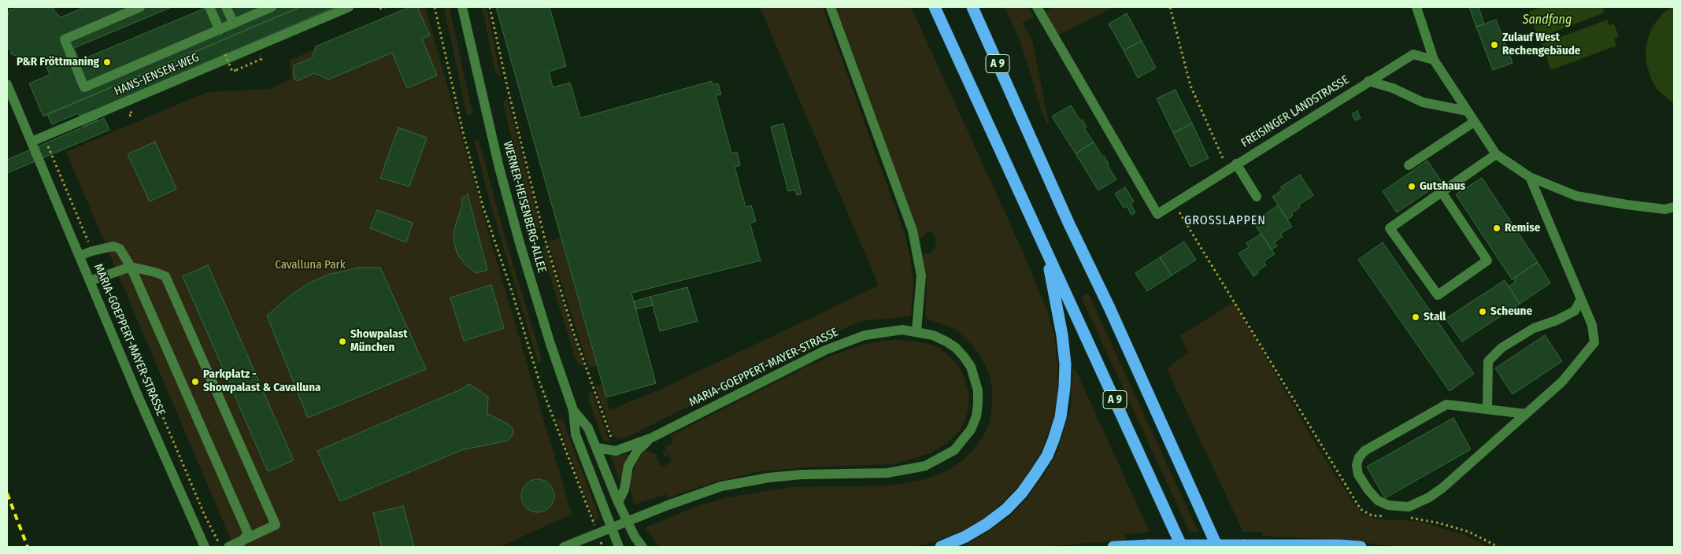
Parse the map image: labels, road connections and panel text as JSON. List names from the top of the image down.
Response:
{
  "streets": {
    "highway": ["A 9"],
    "street": [
      "HANS-JENSEN-WEG",
      "FREISINGER LANDSTRASSE",
      "WERNER-HEISENBERG-ALLEE",
      "MARIA-GOEPPERT-MAYER-STRASSE"
    ]
  },
  "crossings": [
    ["HANS-JENSEN-WEG", "MARIA-GOEPPERT-MAYER-STRASSE"],
    ["WERNER-HEISENBERG-ALLEE", "MARIA-GOEPPERT-MAYER-STRASSE"]
  ],
  "districts": ["GROSSLAPPEN"],
  "water": ["Sandfang"],
  "parks": ["Cavalluna Park"],
  "places": [
    "Zulauf West Rechengebäude",
    "P&R Fröttmaning",
    "Gutshaus",
    "Remise",
    "Scheune",
    "Stall",
    "Showpalast München",
    "Parkplatz - Showpalast & Cavalluna"
  ]
}
